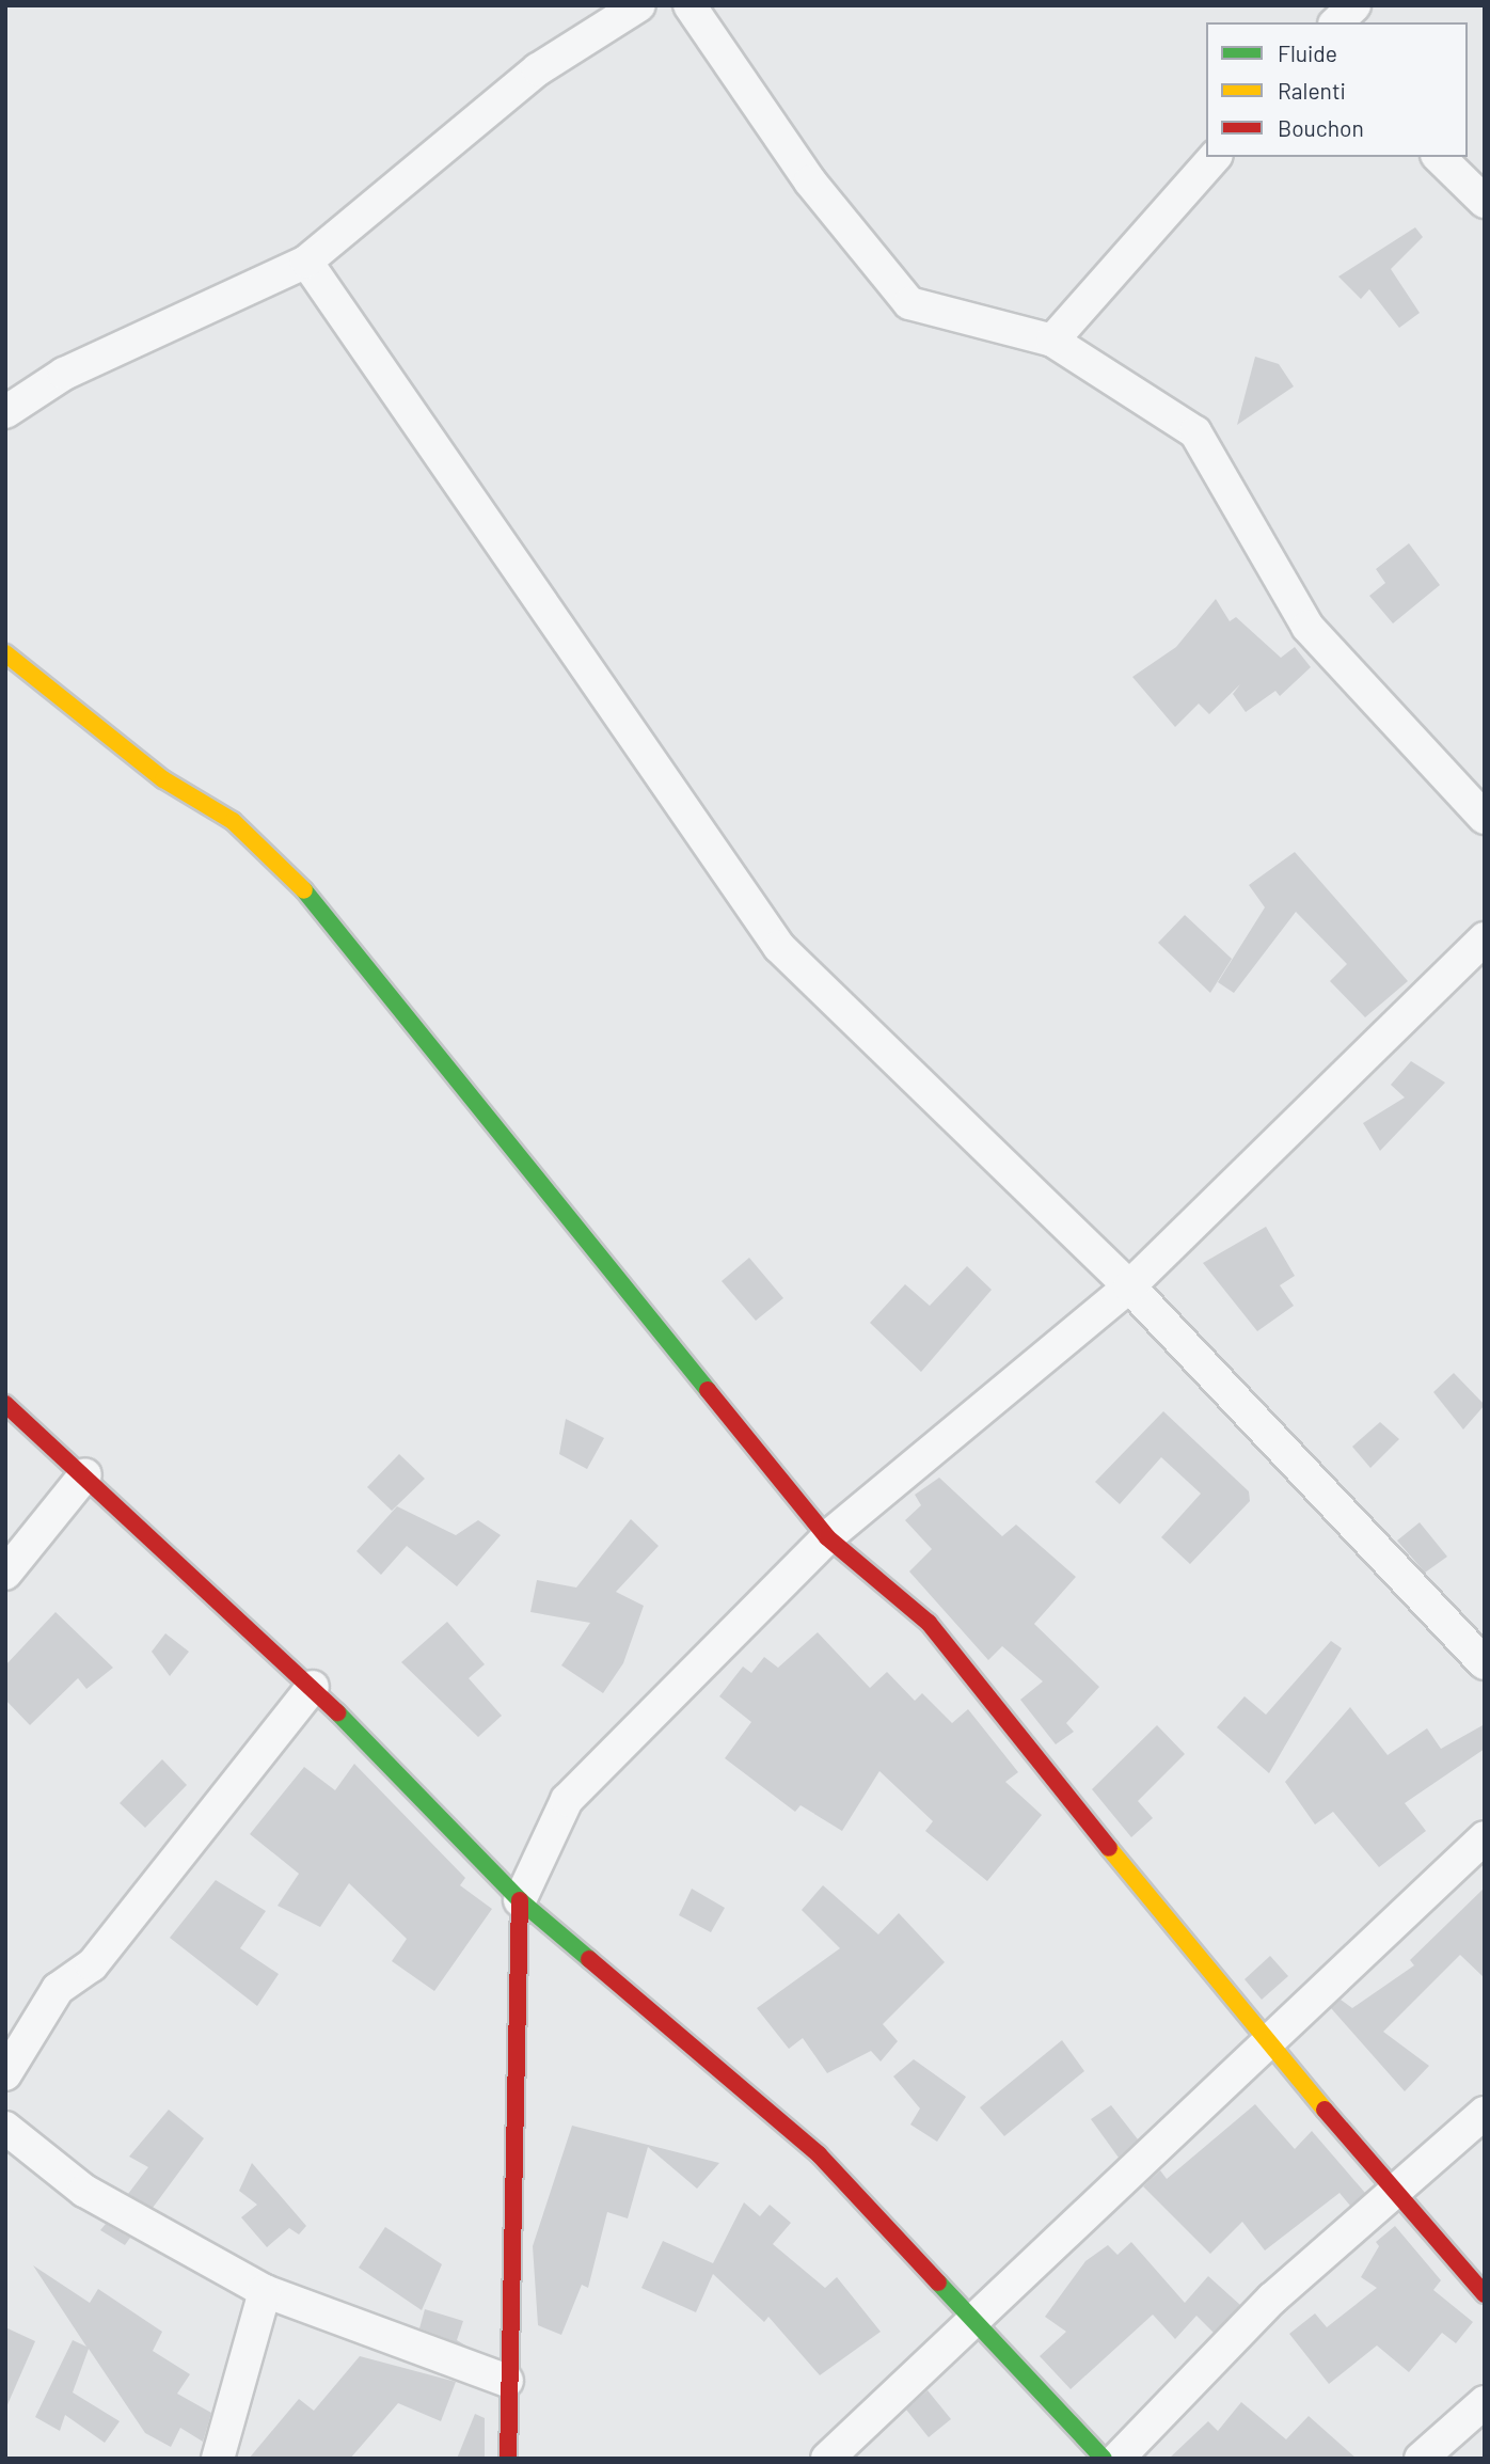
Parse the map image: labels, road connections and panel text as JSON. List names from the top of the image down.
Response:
{
  "legend": ["Fluide", "Ralenti", "Bouchon"]
}
